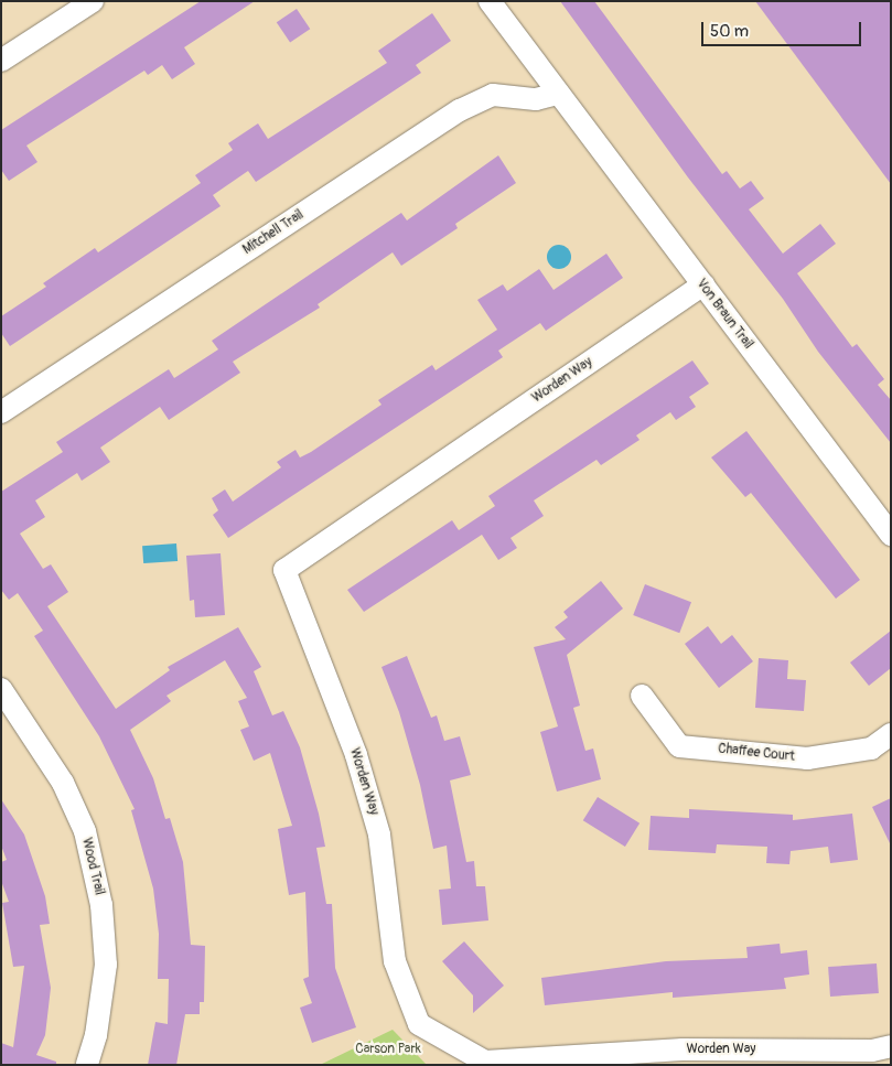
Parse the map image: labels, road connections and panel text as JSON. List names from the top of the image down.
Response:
{
  "streets": {
    "street": [
      "Mitchell Trail",
      "Von Braun Trail",
      "Worden Way",
      "Chaffee Court",
      "Wood Trail"
    ]
  },
  "crossings": [
    ["Mitchell Trail", "Von Braun Trail"],
    ["Von Braun Trail", "Worden Way"]
  ],
  "parks": ["Carson Park"],
  "scale_bar": "50 m"
}
